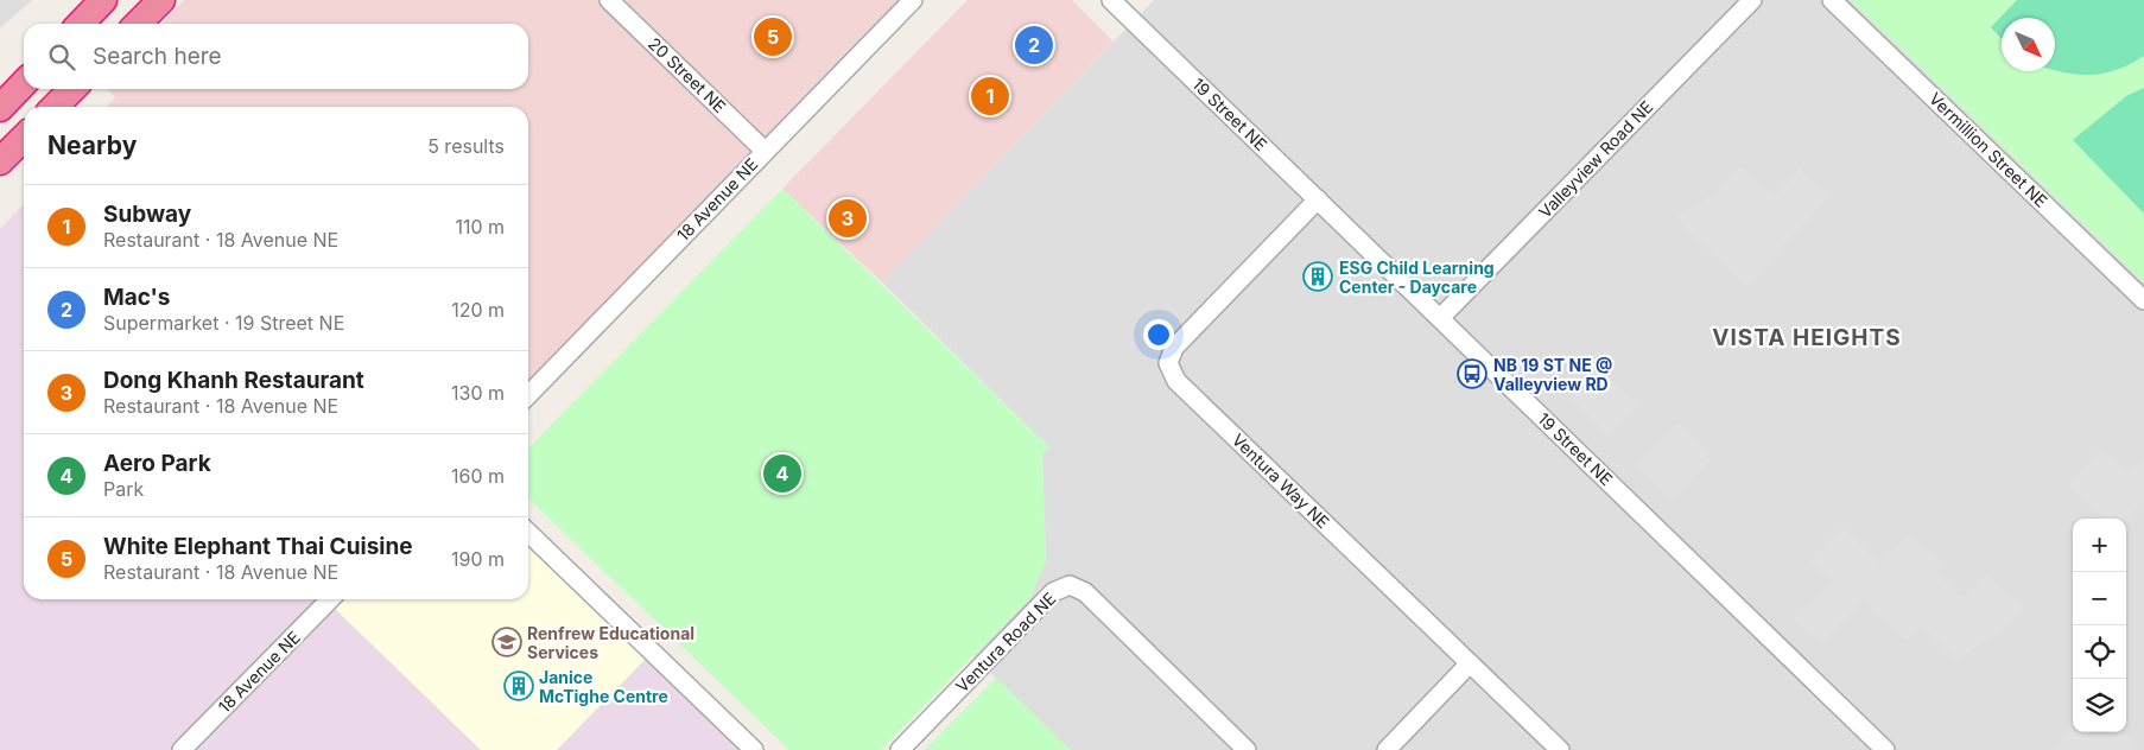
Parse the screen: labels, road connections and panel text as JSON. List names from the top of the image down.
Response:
{
  "streets": {
    "street": [
      "20 Street NE",
      "19 Street NE",
      "Vermillion Street NE",
      "Valleyview Road NE",
      "18 Avenue NE",
      "Ventura Way NE",
      "Ventura Road NE"
    ]
  },
  "crossings": [
    ["20 Street NE", "18 Avenue NE"],
    ["19 Street NE", "Valleyview Road NE"],
    ["19 Street NE", "Ventura Way NE"]
  ],
  "districts": ["VISTA HEIGHTS"],
  "places": {
    "building": ["ESG Child Learning Center - Daycare", "Janice McTighe Centre"],
    "bus stop": ["NB 19 ST NE @ Valleyview RD"],
    "school or university": ["Renfrew Educational Services"]
  },
  "north": "bottom right",
  "page": {
    "pins": [
      "5",
      "2",
      "1",
      "3",
      "4"
    ],
    "search": "Search here",
    "heading": ["Nearby", "5 results"],
    "list": [
      {
        "mark": "1",
        "name": "Subway",
        "note": "Restaurant · 18 Avenue NE",
        "value": "110 m"
      },
      {
        "mark": "2",
        "name": "Mac's",
        "note": "Supermarket · 19 Street NE",
        "value": "120 m"
      },
      {
        "mark": "3",
        "name": "Dong Khanh Restaurant",
        "note": "Restaurant · 18 Avenue NE",
        "value": "130 m"
      },
      {
        "mark": "4",
        "name": "Aero Park",
        "note": "Park",
        "value": "160 m"
      },
      {
        "mark": "5",
        "name": "White Elephant Thai Cuisine",
        "note": "Restaurant · 18 Avenue NE",
        "value": "190 m"
      }
    ],
    "map_buttons": ["+", "−"]
  }
}
